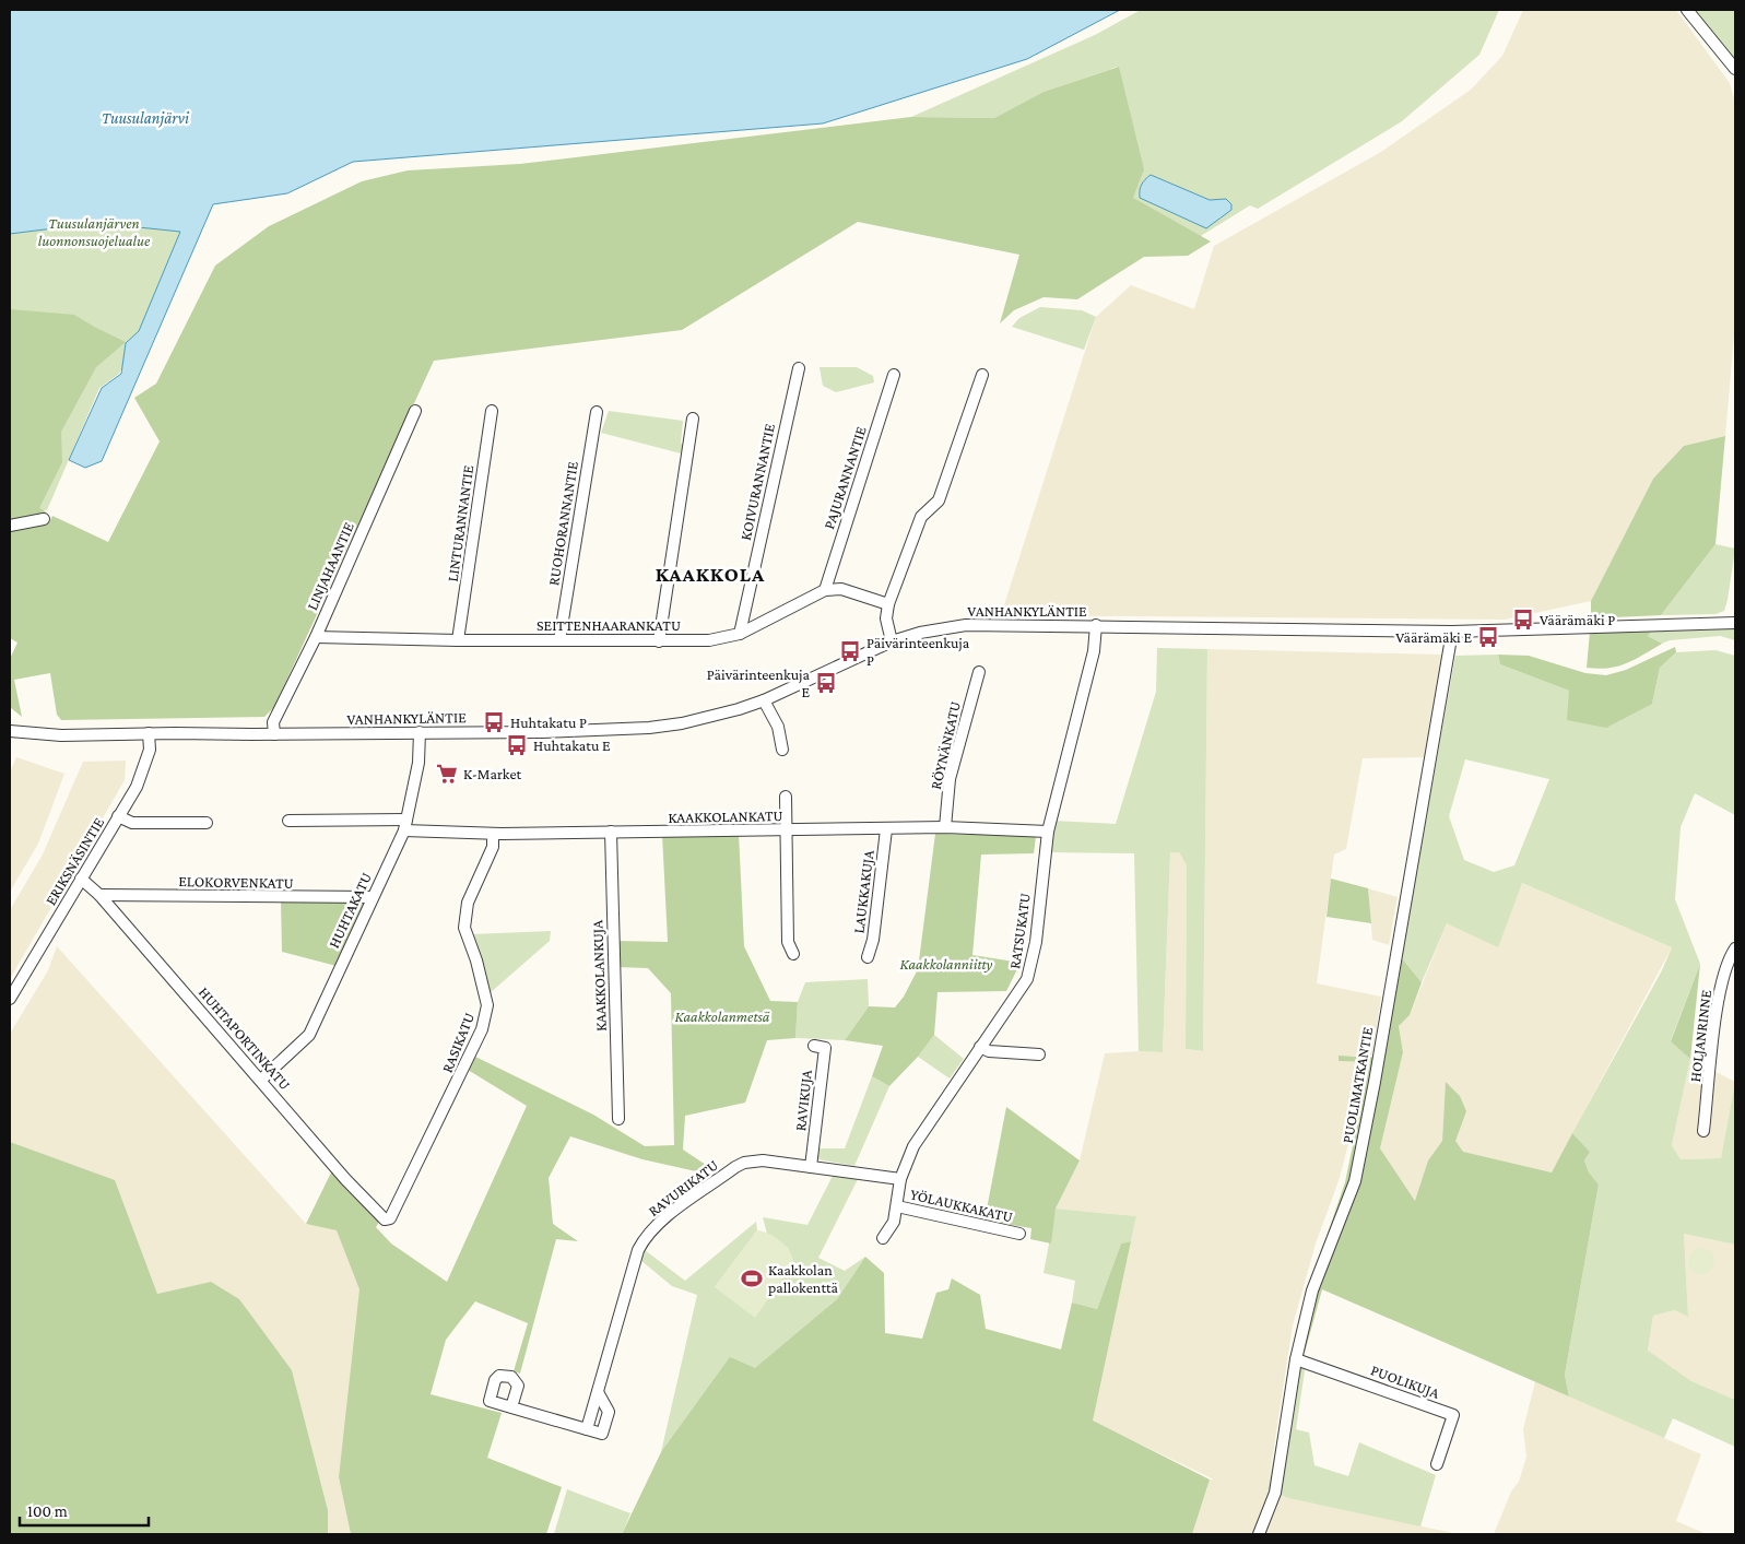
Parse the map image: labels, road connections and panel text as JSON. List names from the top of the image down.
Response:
{
  "streets": {
    "street": [
      "PAJURANNANTIE",
      "KOIVURANNANTIE",
      "LINTURANNANTIE",
      "RUOHORANNANTIE",
      "LINJAHAANTIE",
      "VANHANKYLÄNTIE",
      "SEITTENHAARANKATU",
      "RÖYNÄNKATU",
      "KAAKKOLANKATU",
      "ERIKSNÄSINTIE",
      "ELOKORVENKATU",
      "LAUKKAKUJA",
      "HUHTAKATU",
      "RATSUKATU",
      "KAAKKOLANKUJA",
      "HOLJANRINNE",
      "HUHTAPORTINKATU",
      "RASIKATU",
      "PUOLIMATKANTIE",
      "RAVIKUJA",
      "RAVURIKATU",
      "YÖLAUKKAKATU",
      "PUOLIKUJA"
    ]
  },
  "crossings": [
    ["PAJURANNANTIE", "SEITTENHAARANKATU"],
    ["KOIVURANNANTIE", "SEITTENHAARANKATU"],
    ["LINTURANNANTIE", "SEITTENHAARANKATU"],
    ["RUOHORANNANTIE", "SEITTENHAARANKATU"],
    ["LINJAHAANTIE", "VANHANKYLÄNTIE"],
    ["LINJAHAANTIE", "SEITTENHAARANKATU"],
    ["VANHANKYLÄNTIE", "ERIKSNÄSINTIE"],
    ["VANHANKYLÄNTIE", "HUHTAKATU"],
    ["VANHANKYLÄNTIE", "RATSUKATU"],
    ["VANHANKYLÄNTIE", "PUOLIMATKANTIE"],
    ["RÖYNÄNKATU", "KAAKKOLANKATU"],
    ["KAAKKOLANKATU", "LAUKKAKUJA"],
    ["KAAKKOLANKATU", "HUHTAKATU"],
    ["KAAKKOLANKATU", "RATSUKATU"],
    ["KAAKKOLANKATU", "KAAKKOLANKUJA"],
    ["KAAKKOLANKATU", "RASIKATU"],
    ["ERIKSNÄSINTIE", "HUHTAPORTINKATU"],
    ["ELOKORVENKATU", "HUHTAKATU"],
    ["ELOKORVENKATU", "HUHTAPORTINKATU"],
    ["HUHTAKATU", "HUHTAPORTINKATU"],
    ["RATSUKATU", "RAVURIKATU"],
    ["RATSUKATU", "YÖLAUKKAKATU"],
    ["HUHTAPORTINKATU", "RASIKATU"],
    ["PUOLIMATKANTIE", "PUOLIKUJA"],
    ["RAVIKUJA", "RAVURIKATU"]
  ],
  "districts": ["KAAKKOLA"],
  "water": ["Tuusulanjärvi"],
  "parks": ["Tuusulanjärven luonnonsuojelualue", "Kaakkolanniitty", "Kaakkolanmetsä"],
  "places": {
    "bus stop": [
      "Väärämäki P",
      "Väärämäki E",
      "Päivärinteenkuja P",
      "Päivärinteenkuja E",
      "Huhtakatu P",
      "Huhtakatu E"
    ],
    "supermarket": ["K-Market"],
    "sports": ["Kaakkolan pallokenttä"]
  },
  "scale_bar": "100 m"
}
